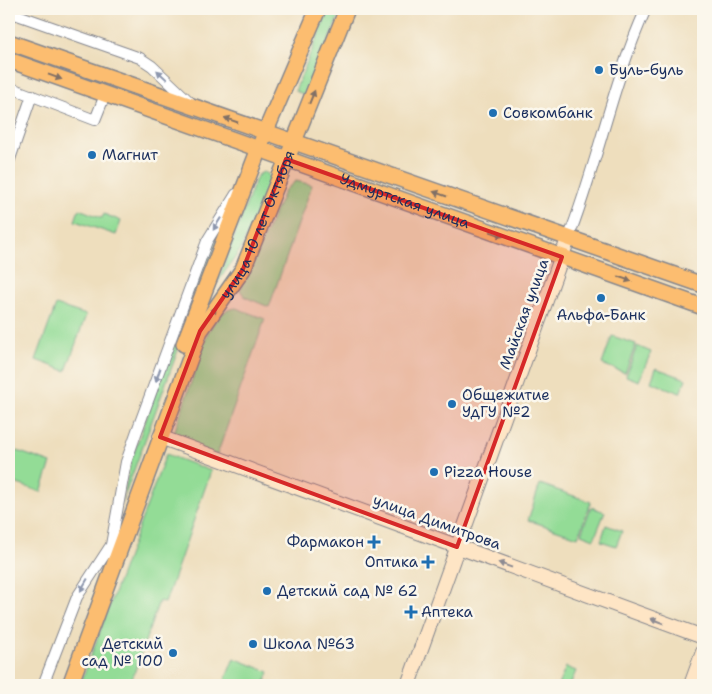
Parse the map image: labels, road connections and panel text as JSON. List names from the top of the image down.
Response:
{
  "streets": {
    "main road": ["Удмуртская улица", "улица 10 лет Октября"],
    "street": ["Майская улица", "улица Димитрова"]
  },
  "crossings": [
    ["Удмуртская улица", "улица 10 лет Октября"],
    ["Удмуртская улица", "Майская улица"],
    ["улица 10 лет Октября", "улица Димитрова"],
    ["Майская улица", "улица Димитрова"]
  ],
  "one_way": ["улица Димитрова"],
  "places": {
    "other": [
      "Буль-буль",
      "Совкомбанк",
      "Магнит",
      "Альфа-Банк",
      "Общежитие УдГУ №2",
      "Pizza House",
      "Детский сад № 62",
      "Школа №63",
      "Детский сад № 100"
    ],
    "health": ["Фармакон", "Оптика", "Аптека"]
  }
}
